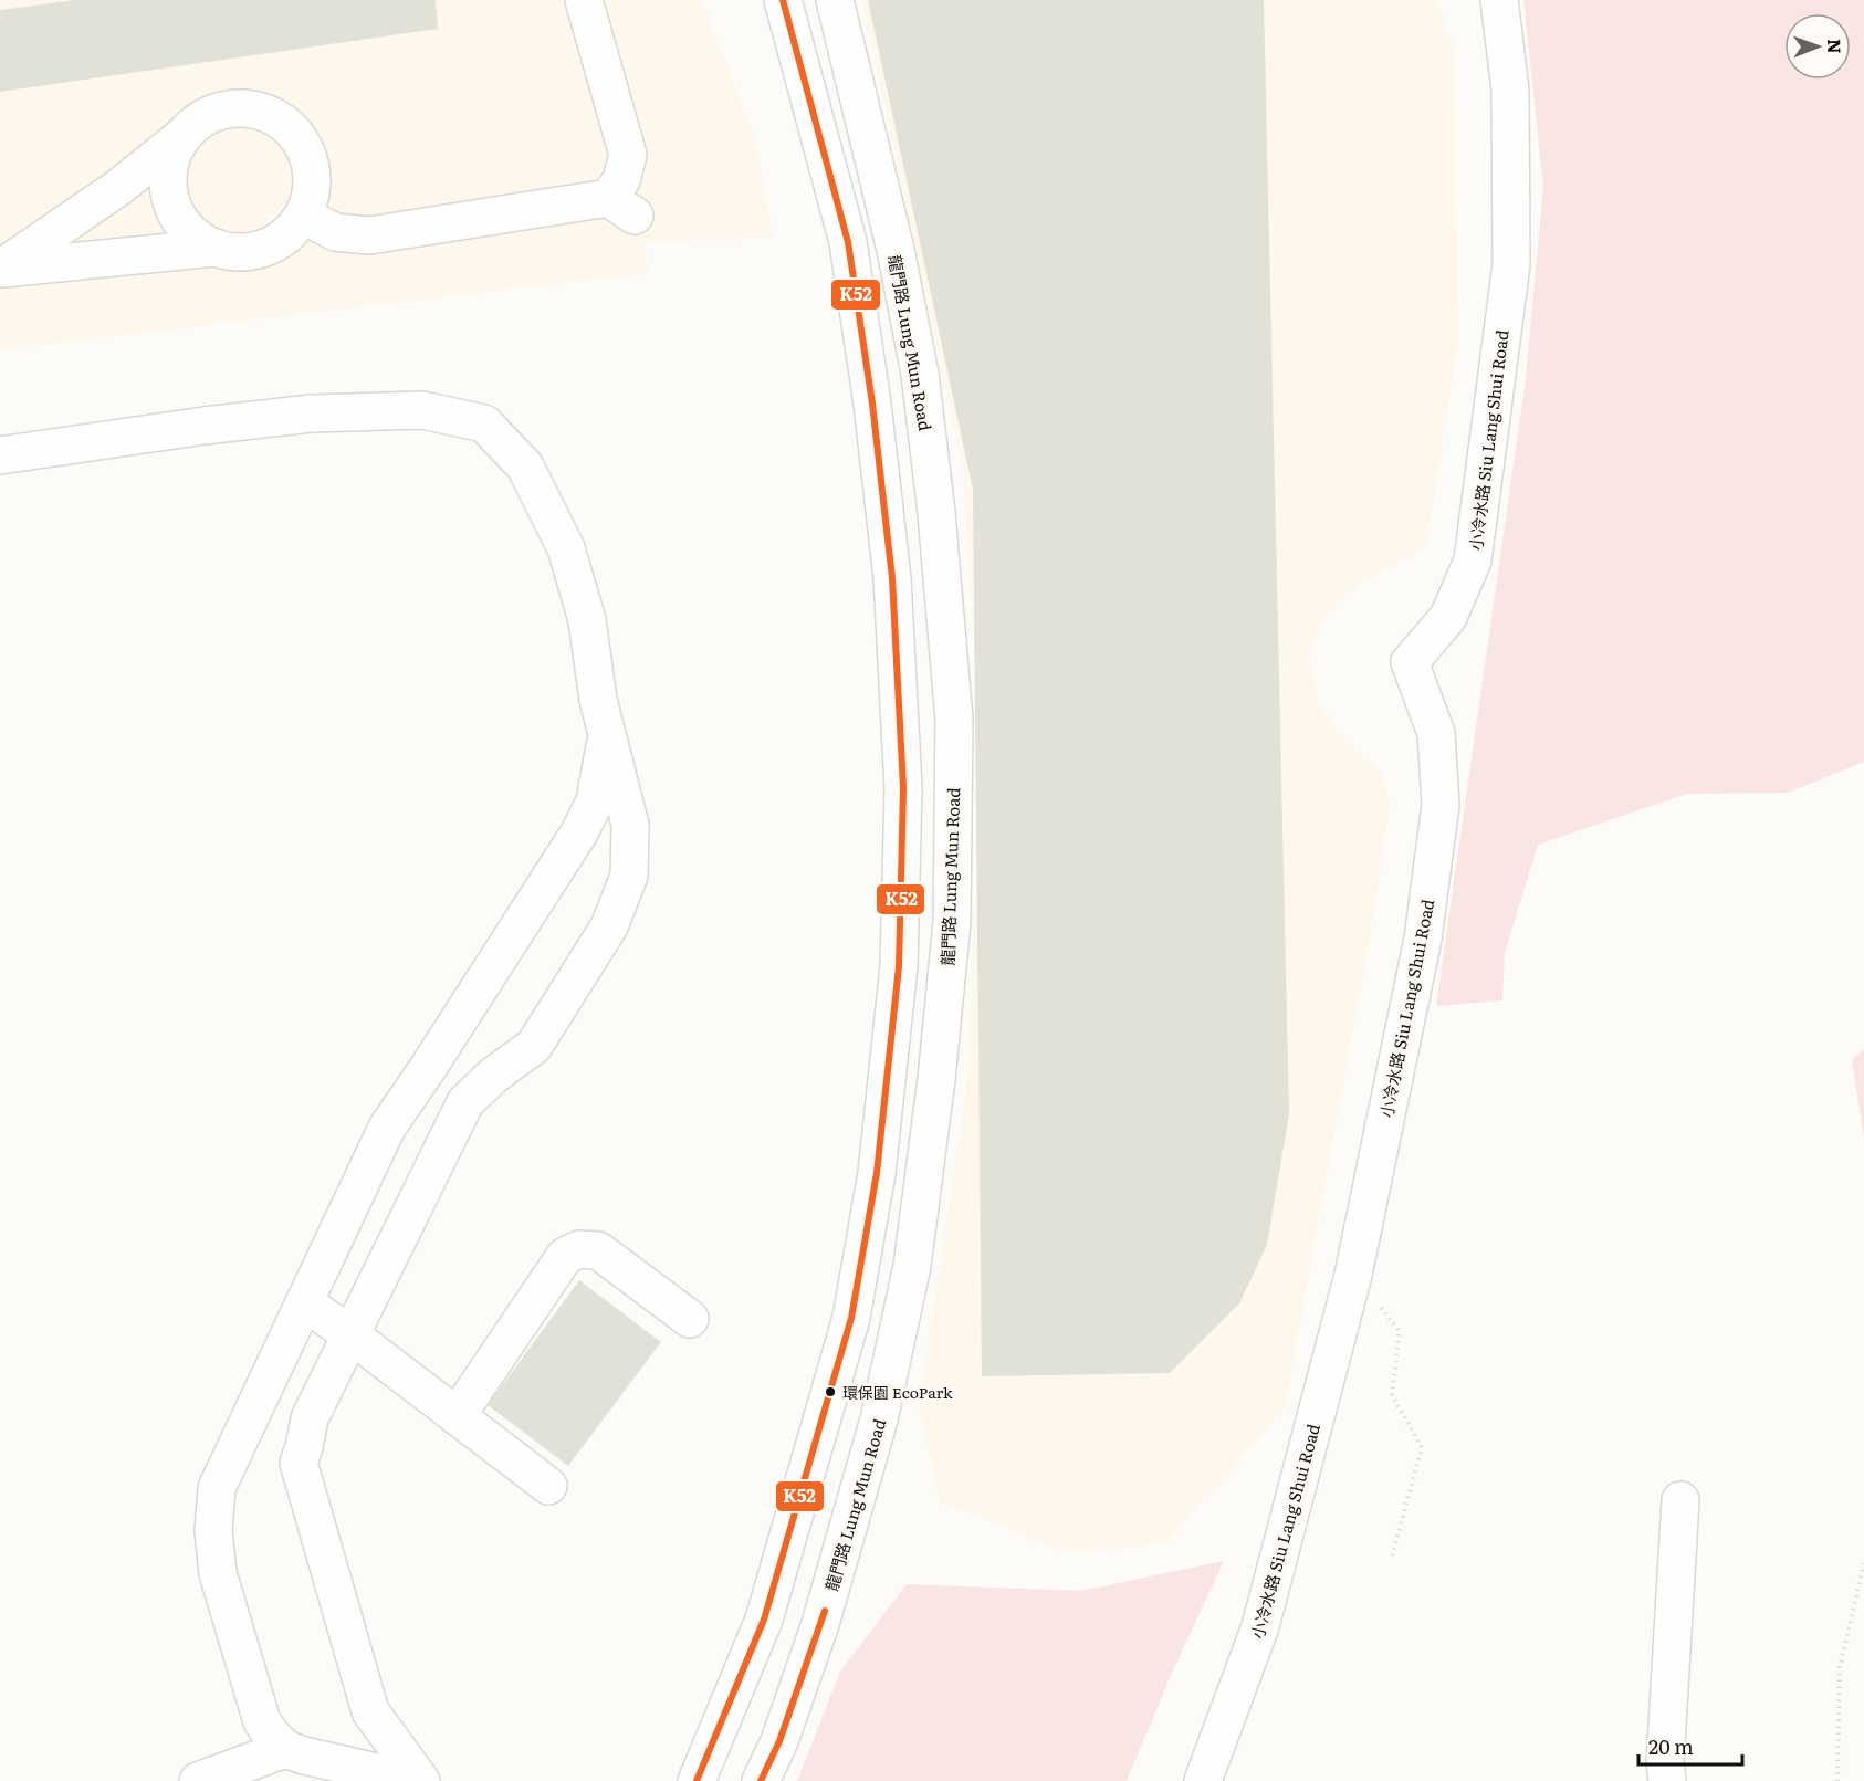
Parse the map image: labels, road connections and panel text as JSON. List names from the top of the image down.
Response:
{
  "streets": {
    "street": ["龍門路 Lung Mun Road", "小冷水路 Siu Lang Shui Road"]
  },
  "places": ["環保園 EcoPark"],
  "lines": ["transit line K52"],
  "scale_bar": "20 m",
  "north": "right"
}
